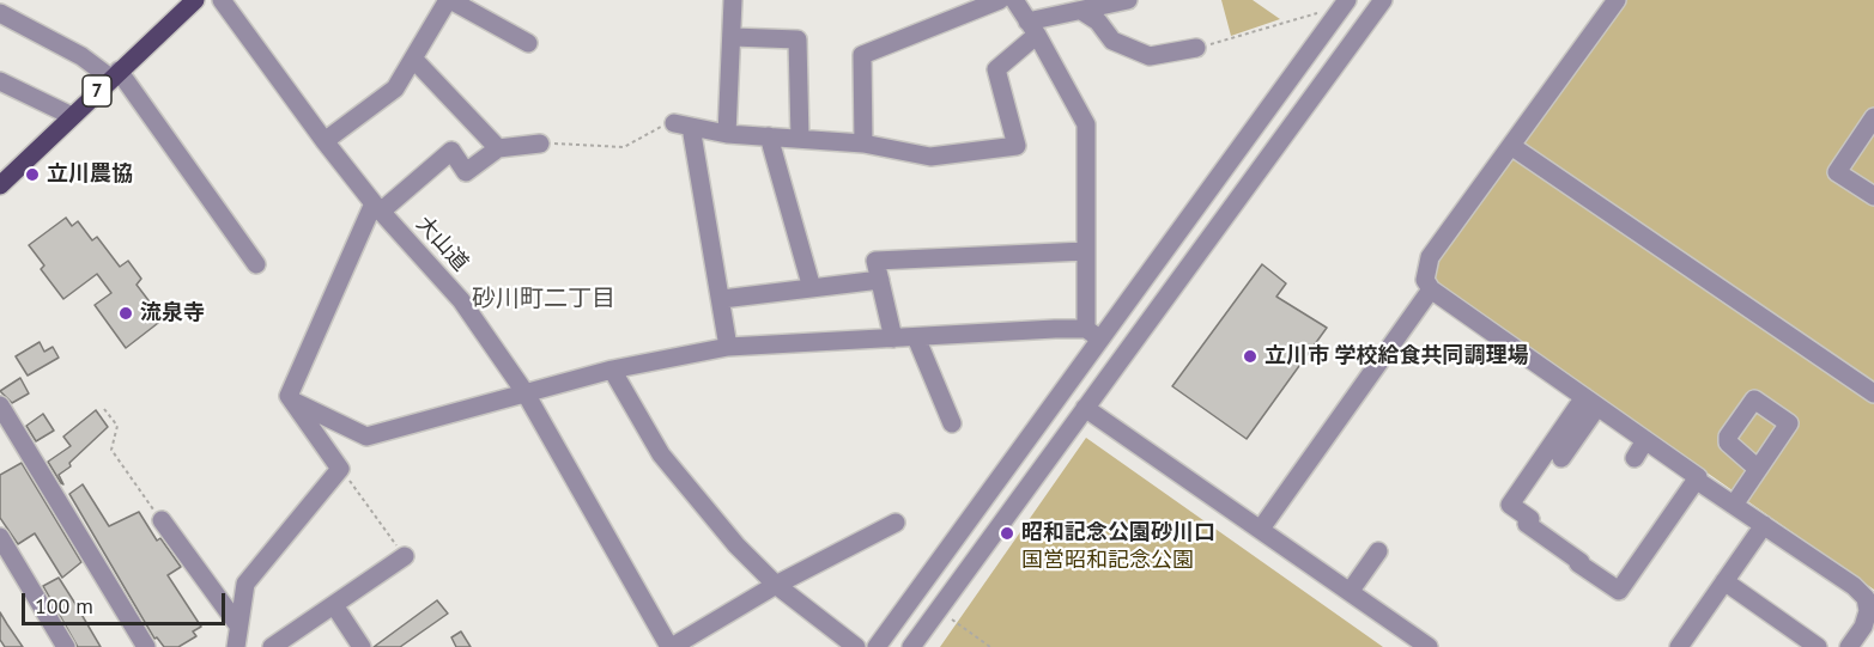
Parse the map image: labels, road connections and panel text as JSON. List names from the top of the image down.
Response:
{
  "streets": {
    "main road": ["7"],
    "street": ["大山道"]
  },
  "districts": ["砂川町二丁目"],
  "parks": ["国営昭和記念公園"],
  "places": [
    "立川農協",
    "流泉寺",
    "立川市 学校給食共同調理場",
    "昭和記念公園砂川口"
  ],
  "scale_bar": "100 m"
}
